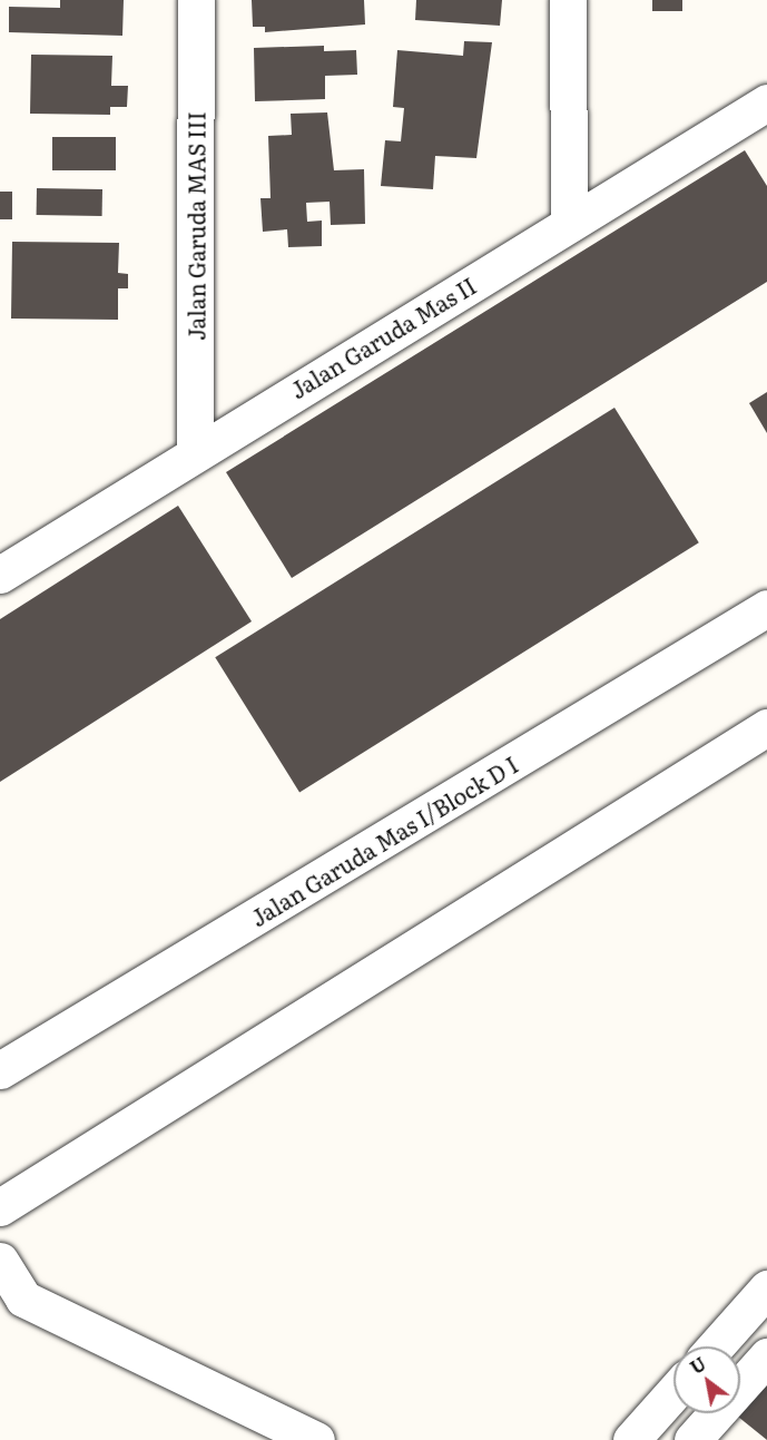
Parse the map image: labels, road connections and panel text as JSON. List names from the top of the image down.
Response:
{
  "streets": {
    "street": ["Jalan Garuda MAS III", "Jalan Garuda Mas II", "Jalan Garuda Mas I/Block D I"]
  },
  "crossings": [
    ["Jalan Garuda MAS III", "Jalan Garuda Mas II"]
  ],
  "north": "top left"
}
